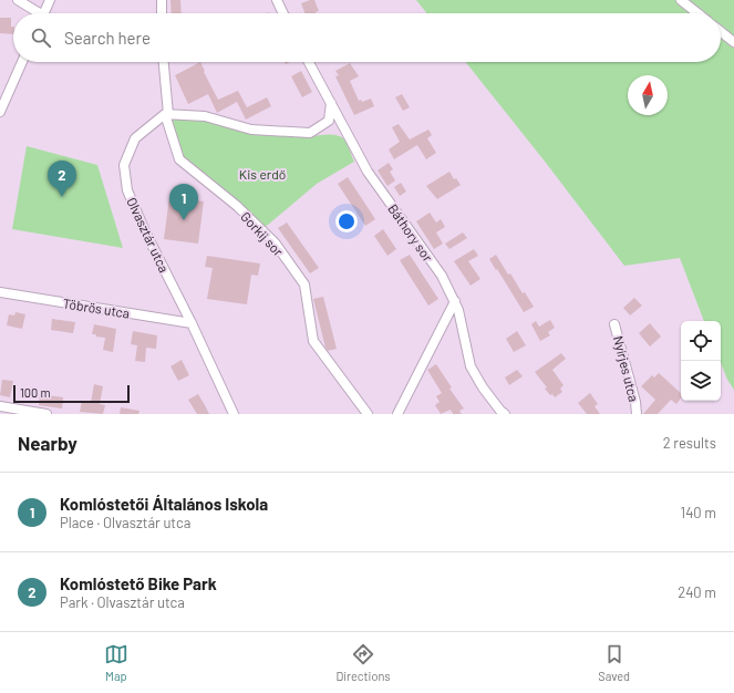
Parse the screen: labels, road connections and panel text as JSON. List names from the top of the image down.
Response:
{
  "streets": {
    "street": [
      "Báthory sor",
      "Gorkij sor",
      "Olvasztár utca",
      "Töbrös utca",
      "Nyírjes utca"
    ]
  },
  "crossings": [
    ["Gorkij sor", "Olvasztár utca"],
    ["Olvasztár utca", "Töbrös utca"]
  ],
  "parks": ["Kis erdő"],
  "scale_bar": "100 m",
  "north": "top",
  "page": {
    "search": "Search here",
    "pins": ["2", "1"],
    "scale": "100 m",
    "heading": ["Nearby", "2 results"],
    "list": [
      {
        "mark": "1",
        "name": "Komlóstetői Általános Iskola",
        "note": "Place · Olvasztár utca",
        "value": "140 m"
      },
      {
        "mark": "2",
        "name": "Komlóstető Bike Park",
        "note": "Park · Olvasztár utca",
        "value": "240 m"
      }
    ],
    "nav": ["Map", "Directions", "Saved"]
  }
}
